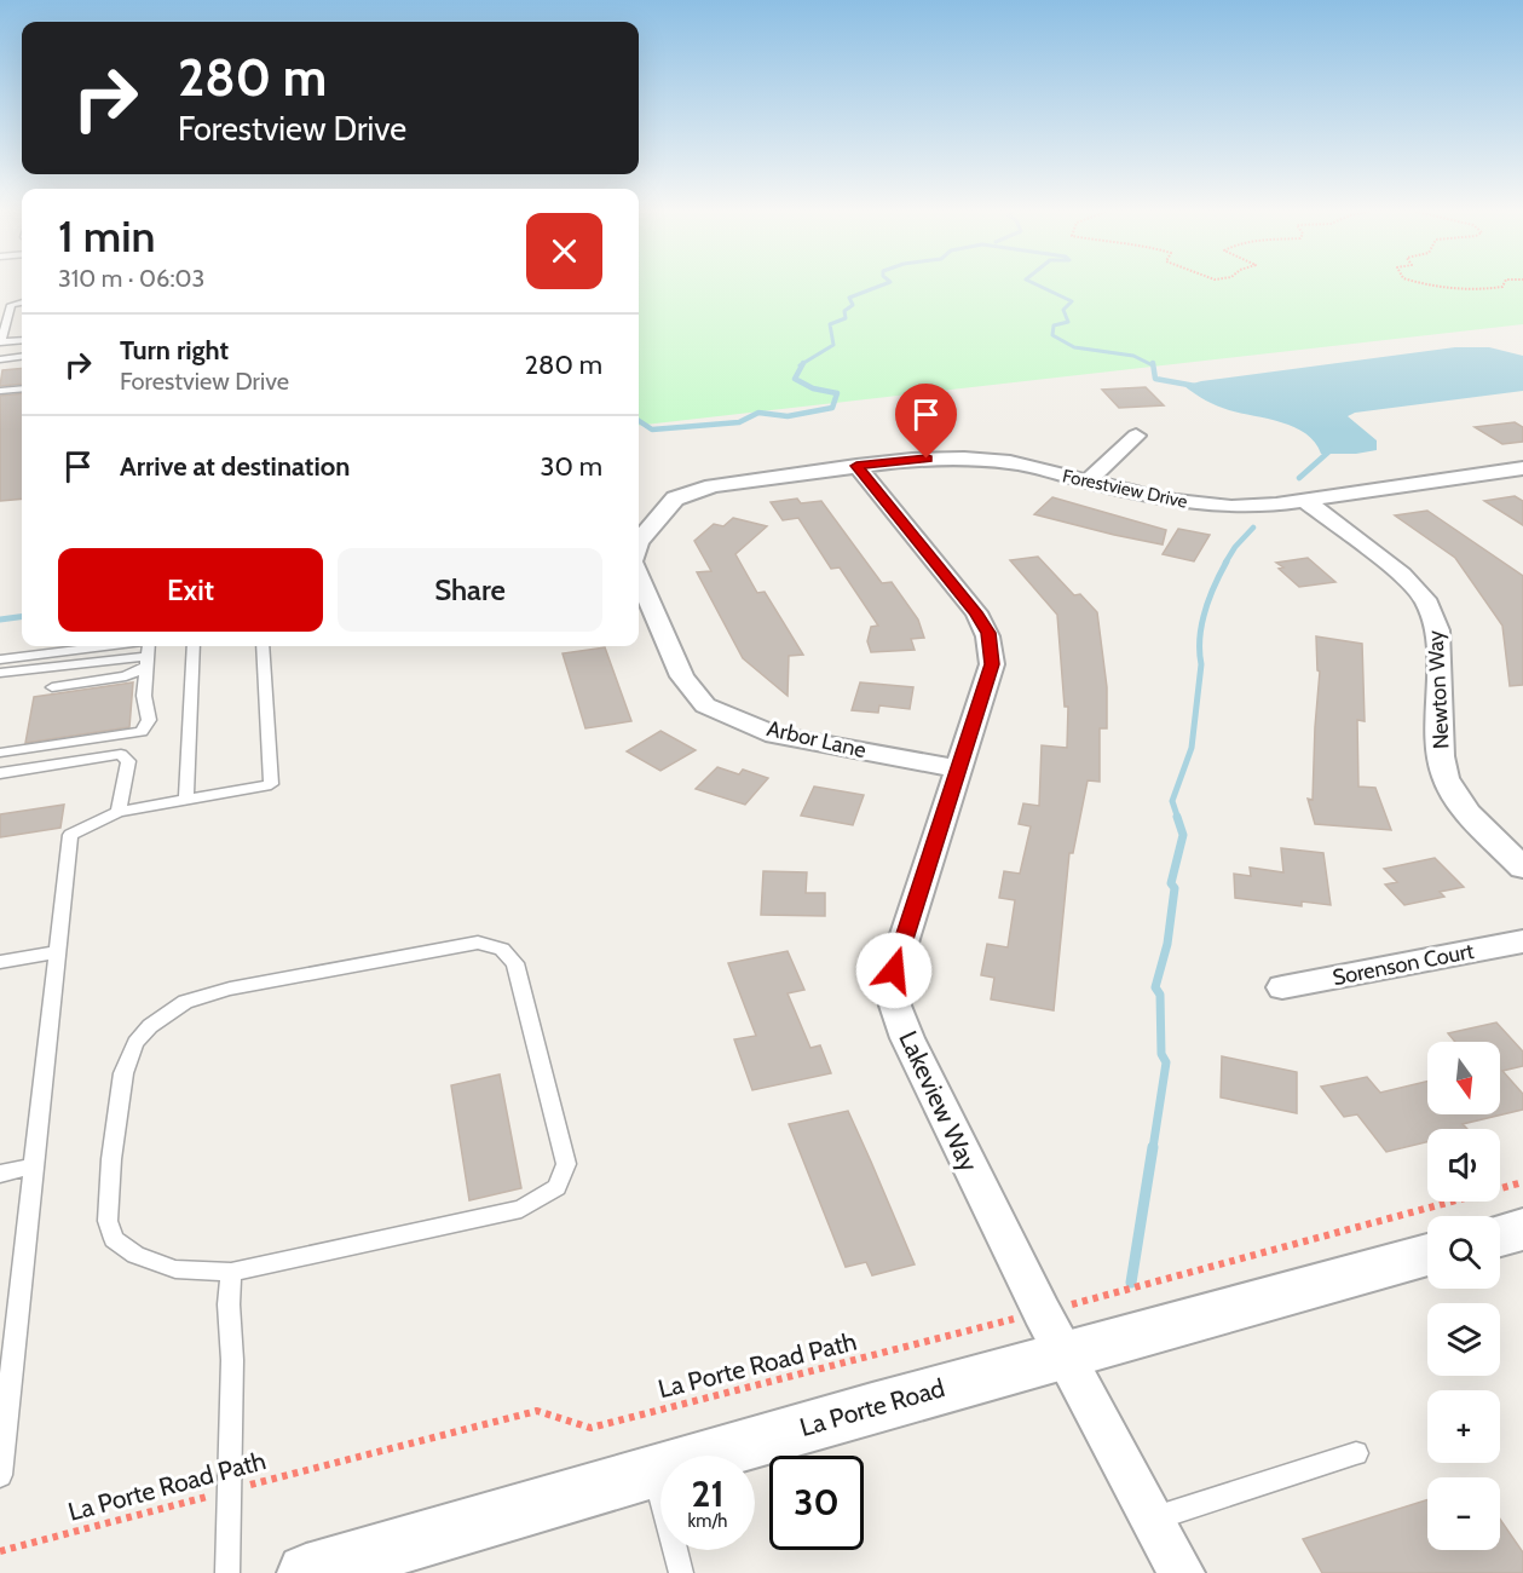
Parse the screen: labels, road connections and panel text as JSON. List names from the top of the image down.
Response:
{
  "streets": {
    "street": [
      "Forestview Drive",
      "Newton Way",
      "Arbor Lane",
      "Sorenson Court",
      "Lakeview Way",
      "La Porte Road"
    ],
    "path": ["La Porte Road Path"]
  },
  "crossings": [
    ["Forestview Drive", "Newton Way"],
    ["Forestview Drive", "Lakeview Way"],
    ["Arbor Lane", "Lakeview Way"],
    ["Lakeview Way", "La Porte Road Path"],
    ["Lakeview Way", "La Porte Road"],
    ["La Porte Road Path", "La Porte Road"]
  ],
  "north": "bottom",
  "page": {
    "turn": ["280 m", "Forestview Drive"],
    "heading": ["1 min", "310 m · 06:03"],
    "list": [
      {
        "name": "Turn right",
        "note": "Forestview Drive",
        "value": "280 m"
      },
      {
        "name": "Arrive at destination",
        "value": "30 m"
      }
    ],
    "buttons": ["Exit", "Share"],
    "map_buttons": ["+", "−"],
    "speed": "21 km/h",
    "limit": "30"
  }
}
